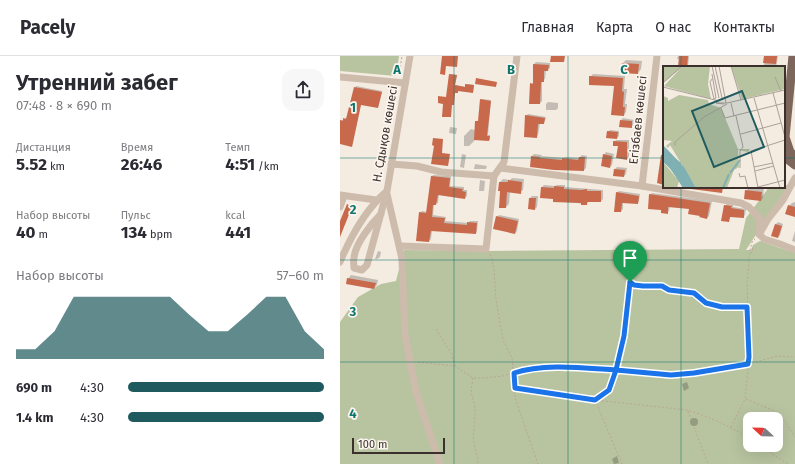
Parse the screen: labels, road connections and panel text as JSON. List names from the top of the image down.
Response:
{
  "streets": {
    "street": ["Егізбаев көшесі", "Н. Сдықов көшесі"]
  },
  "scale_bar": "100 m",
  "north": "left",
  "page": {
    "header": "Pacely",
    "nav": [
      "Главная",
      "Карта",
      "О нас",
      "Контакты"
    ],
    "heading": ["Утренний забег", "07:48 · 8 × 690 m"],
    "stats": [
      ["Дистанция", "5.52 km"],
      ["Время", "26:46"],
      ["Темп", "4:51 /km"],
      ["Набор высоты", "40 m"],
      ["Пульс", "134 bpm"],
      ["kcal", "441"]
    ],
    "chart": ["Набор высоты", "57–60 m"],
    "list": [
      {
        "name": "690 m",
        "note": "4:30"
      },
      {
        "name": "1.4 km",
        "note": "4:30"
      }
    ],
    "scale": "100 m"
  },
  "grid": {
    "columns": ["A", "B", "C"],
    "rows": [
      "1",
      "2",
      "3",
      "4"
    ]
  }
}
